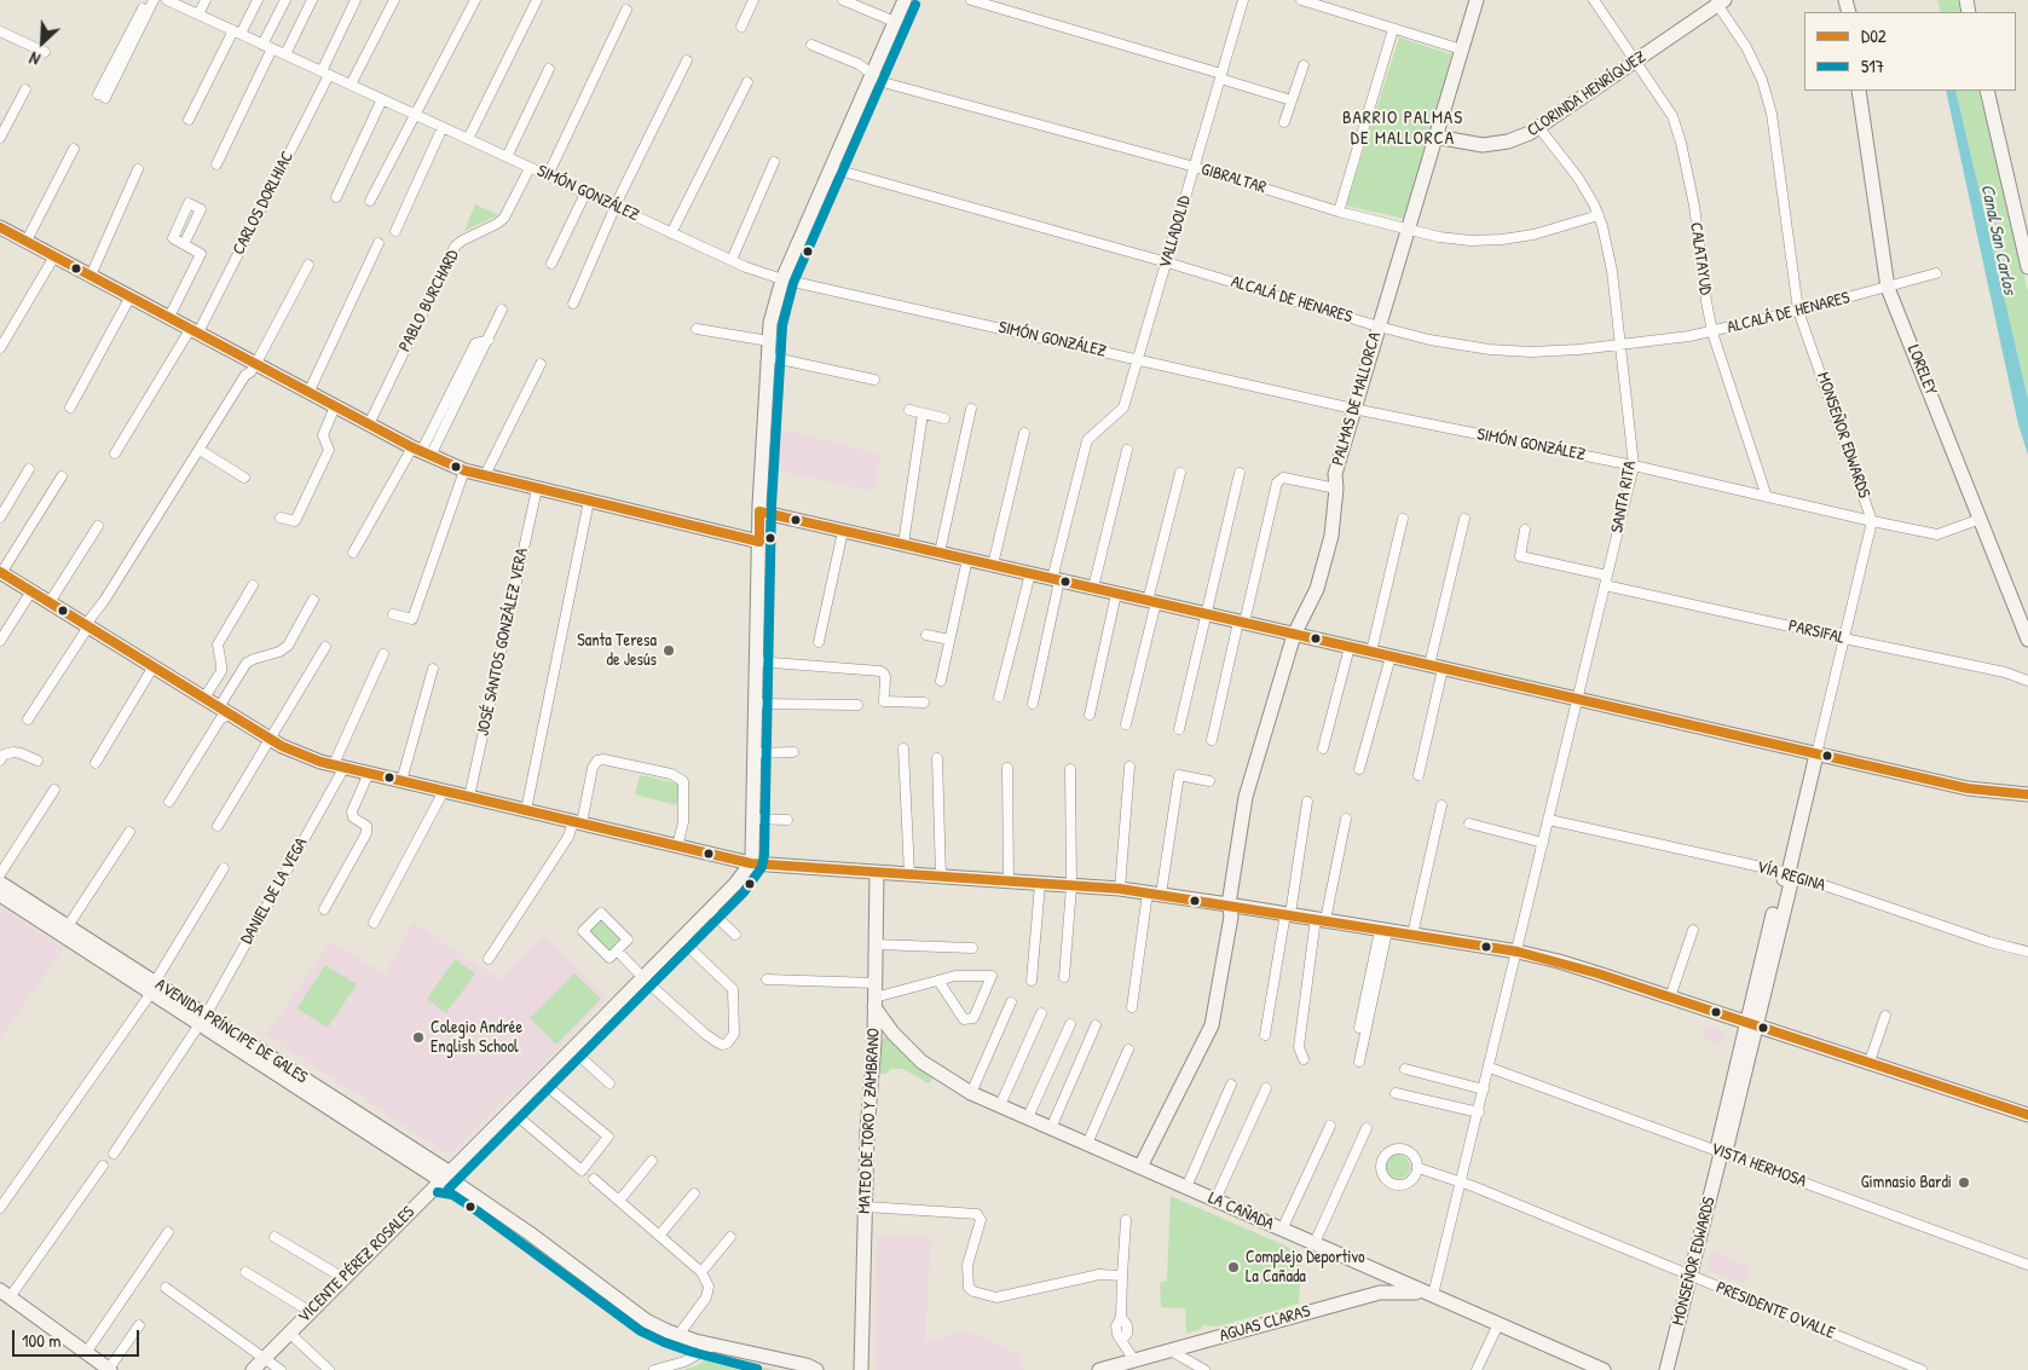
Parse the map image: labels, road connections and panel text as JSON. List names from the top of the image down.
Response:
{
  "streets": {
    "street": [
      "CLORINDA HENRÍQUEZ",
      "GIBRALTAR",
      "SIMÓN GONZÁLEZ",
      "CARLOS DORLHIAC",
      "VALLADOLID",
      "CALATAYUD",
      "ALCALÁ DE HENARES",
      "PABLO BURCHARD",
      "LORELEY",
      "PALMAS DE MALLORCA",
      "MONSEÑOR EDWARDS",
      "SANTA RITA",
      "PARSIFAL",
      "JOSÉ SANTOS GONZÁLEZ VERA",
      "VÍA REGINA",
      "DANIEL DE LA VEGA",
      "AVENIDA PRÍNCIPE DE GALES",
      "MATEO DE TORO Y ZAMBRANO",
      "VISTA HERMOSA",
      "LA CAÑADA",
      "VICENTE PÉREZ ROSALES",
      "PRESIDENTE OVALLE",
      "AGUAS CLARAS"
    ]
  },
  "crossings": [
    ["CLORINDA HENRÍQUEZ", "CALATAYUD"],
    ["CLORINDA HENRÍQUEZ", "PALMAS DE MALLORCA"],
    ["CLORINDA HENRÍQUEZ", "MONSEÑOR EDWARDS"],
    ["CLORINDA HENRÍQUEZ", "SANTA RITA"],
    ["GIBRALTAR", "VALLADOLID"],
    ["GIBRALTAR", "PALMAS DE MALLORCA"],
    ["GIBRALTAR", "SANTA RITA"],
    ["SIMÓN GONZÁLEZ", "CARLOS DORLHIAC"],
    ["SIMÓN GONZÁLEZ", "VALLADOLID"],
    ["SIMÓN GONZÁLEZ", "CALATAYUD"],
    ["SIMÓN GONZÁLEZ", "PABLO BURCHARD"],
    ["SIMÓN GONZÁLEZ", "LORELEY"],
    ["SIMÓN GONZÁLEZ", "PALMAS DE MALLORCA"],
    ["SIMÓN GONZÁLEZ", "MONSEÑOR EDWARDS"],
    ["SIMÓN GONZÁLEZ", "SANTA RITA"],
    ["VALLADOLID", "ALCALÁ DE HENARES"],
    ["CALATAYUD", "ALCALÁ DE HENARES"],
    ["ALCALÁ DE HENARES", "LORELEY"],
    ["ALCALÁ DE HENARES", "PALMAS DE MALLORCA"],
    ["ALCALÁ DE HENARES", "MONSEÑOR EDWARDS"],
    ["ALCALÁ DE HENARES", "SANTA RITA"],
    ["PALMAS DE MALLORCA", "LA CAÑADA"],
    ["MONSEÑOR EDWARDS", "PARSIFAL"],
    ["MONSEÑOR EDWARDS", "VÍA REGINA"],
    ["MONSEÑOR EDWARDS", "VISTA HERMOSA"],
    ["MONSEÑOR EDWARDS", "PRESIDENTE OVALLE"],
    ["SANTA RITA", "PARSIFAL"],
    ["SANTA RITA", "VÍA REGINA"],
    ["SANTA RITA", "VISTA HERMOSA"],
    ["SANTA RITA", "LA CAÑADA"],
    ["SANTA RITA", "PRESIDENTE OVALLE"],
    ["SANTA RITA", "AGUAS CLARAS"],
    ["DANIEL DE LA VEGA", "AVENIDA PRÍNCIPE DE GALES"],
    ["AVENIDA PRÍNCIPE DE GALES", "VICENTE PÉREZ ROSALES"],
    ["MATEO DE TORO Y ZAMBRANO", "LA CAÑADA"],
    ["LA CAÑADA", "AGUAS CLARAS"]
  ],
  "districts": ["BARRIO PALMAS DE MALLORCA"],
  "water": ["Canal San Carlos"],
  "places": [
    "Santa Teresa de Jesús",
    "Colegio Andrée English School",
    "Gimnasio Bardi",
    "Complejo Deportivo La Cañada"
  ],
  "lines": ["transit line 517", "transit line D02"],
  "legend": ["D02", "517"],
  "scale_bar": "100 m",
  "north": "bottom left"
}
